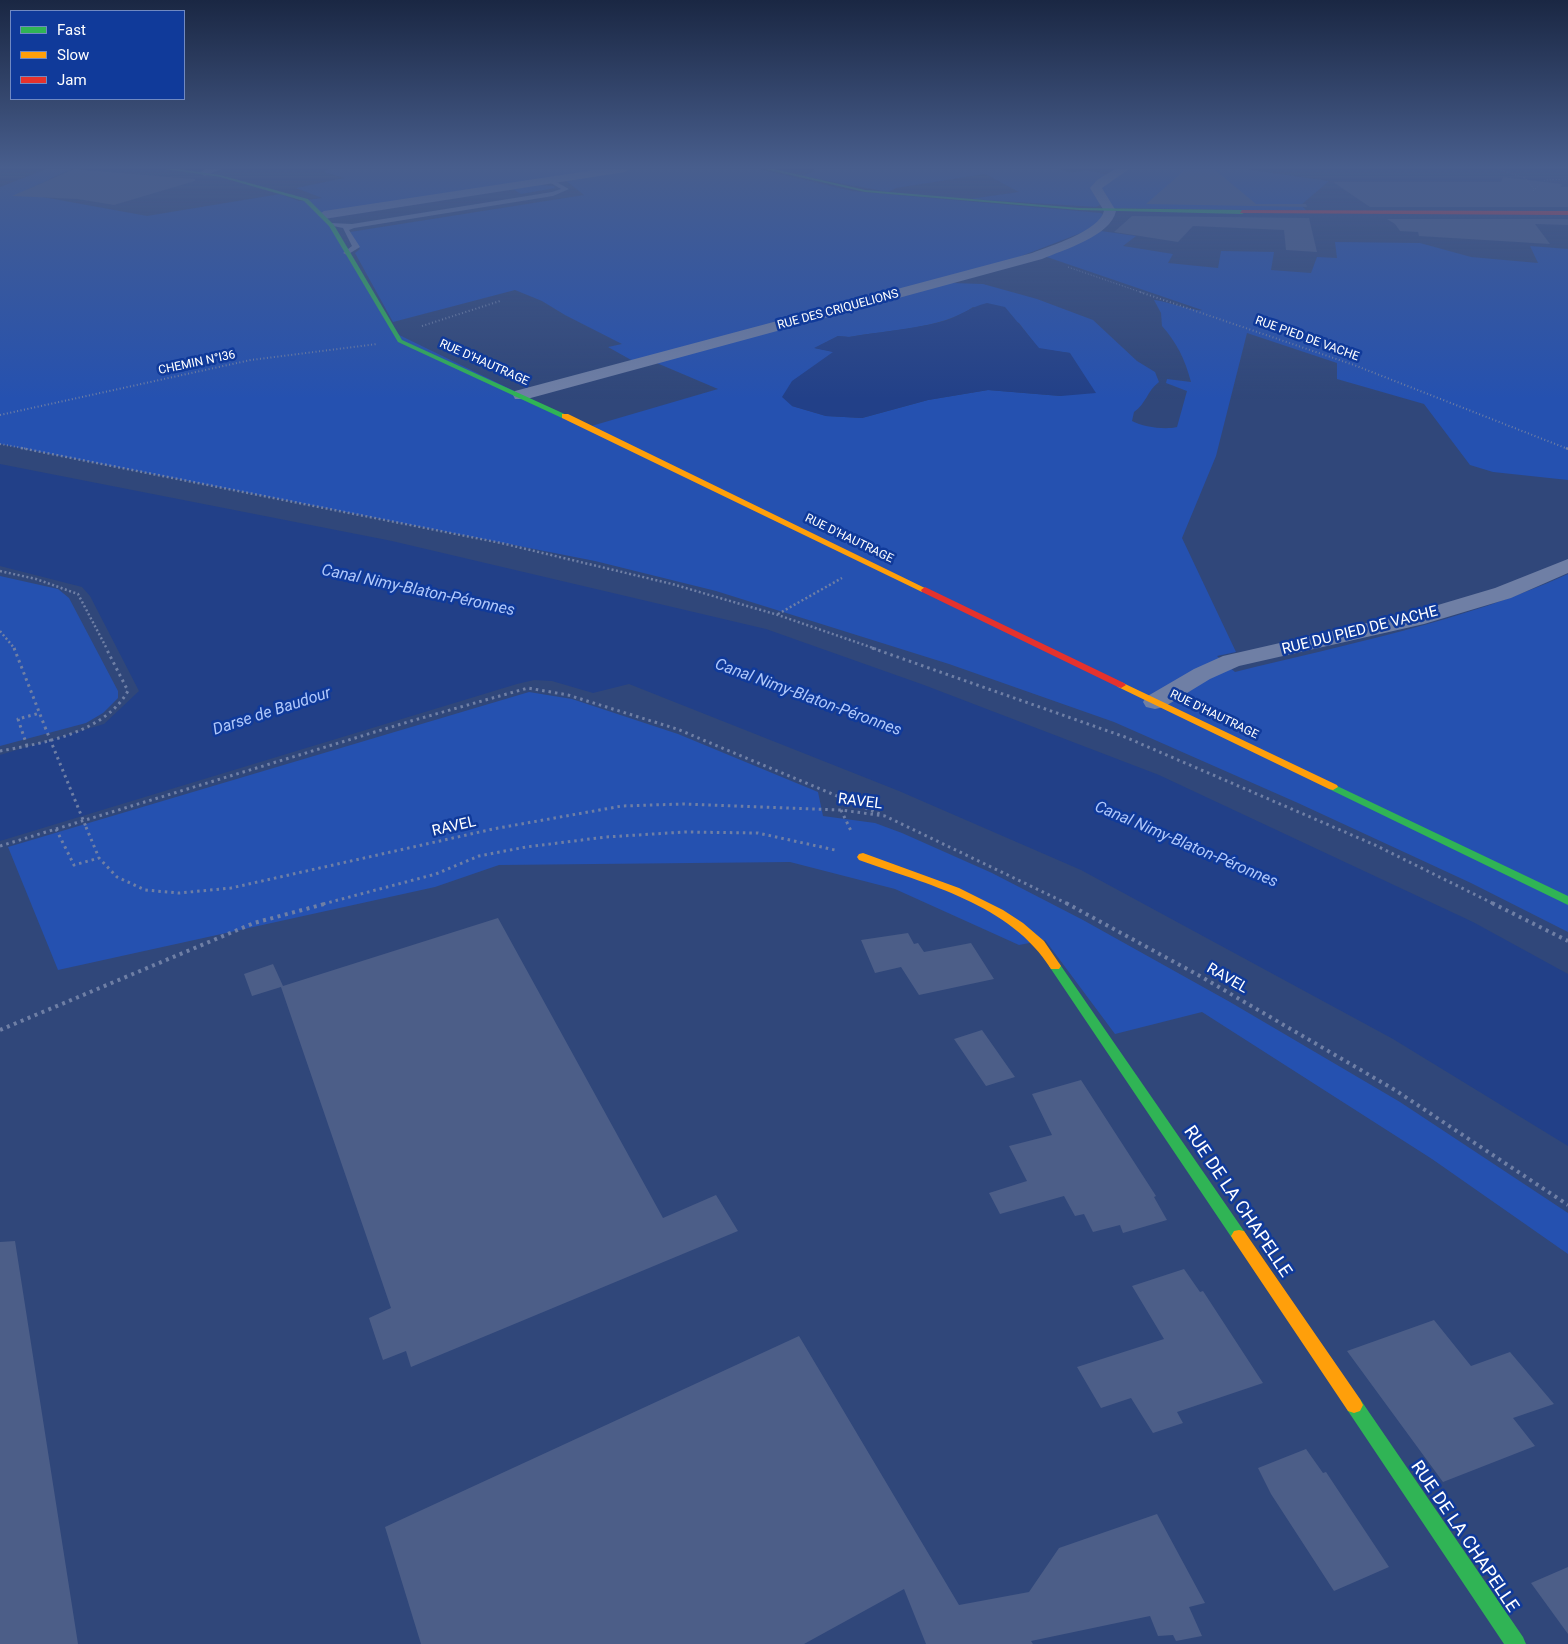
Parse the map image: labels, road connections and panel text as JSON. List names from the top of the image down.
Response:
{
  "streets": {
    "street": [
      "RUE DES CRIQUELIONS",
      "RUE D'HAUTRAGE",
      "RUE DU PIED DE VACHE",
      "RUE DE LA CHAPELLE"
    ],
    "path": ["RUE PIED DE VACHE", "CHEMIN N°I36", "RAVEL"]
  },
  "crossings": [
    ["RUE DES CRIQUELIONS", "RUE PIED DE VACHE"],
    ["RUE DES CRIQUELIONS", "RUE D'HAUTRAGE"],
    ["CHEMIN N°I36", "RUE D'HAUTRAGE"],
    ["RUE D'HAUTRAGE", "RUE DU PIED DE VACHE"]
  ],
  "water": ["Canal Nimy-Blaton-Péronnes", "Darse de Baudour"],
  "legend": ["Fast", "Slow", "Jam"]
}
